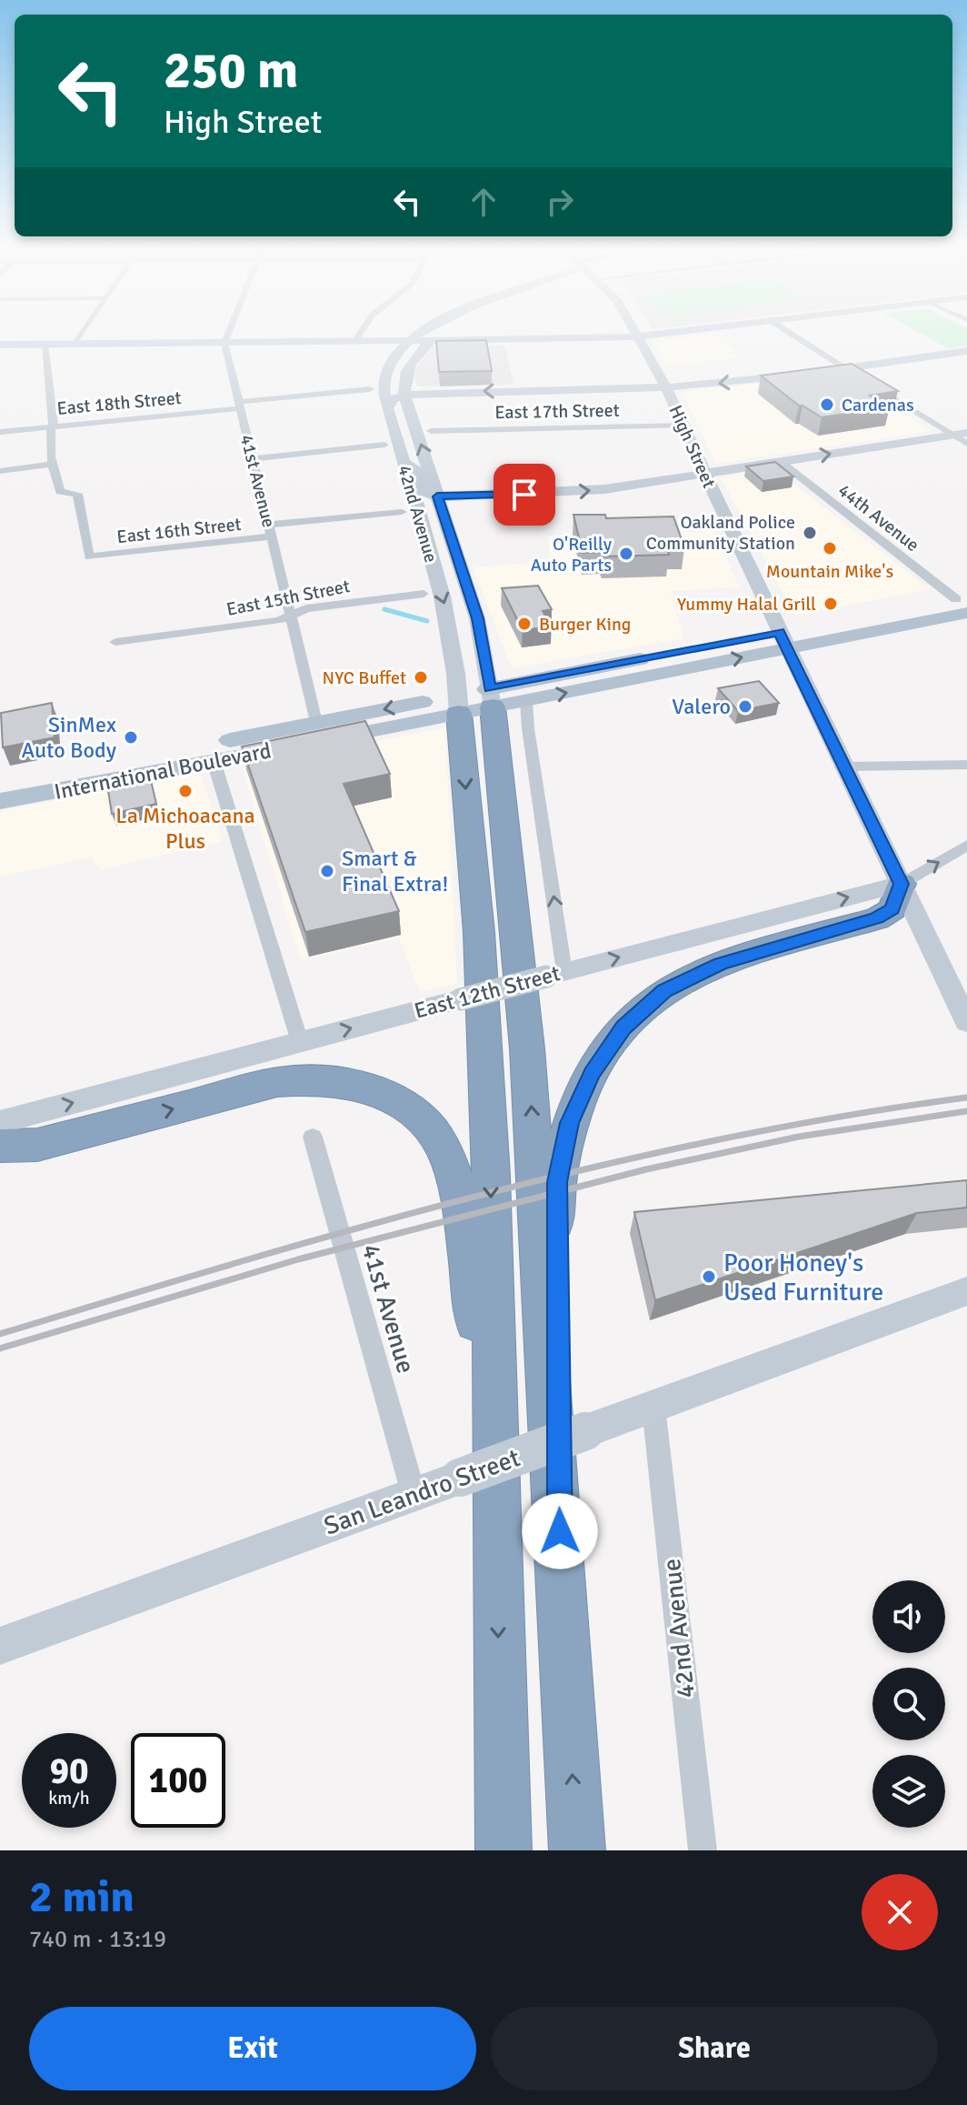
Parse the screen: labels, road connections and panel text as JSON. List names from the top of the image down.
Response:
{
  "streets": {
    "main road": [
      "High Street",
      "42nd Avenue",
      "International Boulevard",
      "East 12th Street",
      "San Leandro Street"
    ],
    "street": [
      "East 18th Street",
      "East 17th Street",
      "41st Avenue",
      "44th Avenue",
      "East 16th Street",
      "East 15th Street"
    ]
  },
  "crossings": [
    ["East 18th Street", "41st Avenue"],
    ["East 17th Street", "High Street"],
    ["High Street", "International Boulevard"],
    ["High Street", "East 12th Street"],
    ["41st Avenue", "East 16th Street"],
    ["41st Avenue", "East 15th Street"],
    ["41st Avenue", "International Boulevard"],
    ["41st Avenue", "San Leandro Street"],
    ["42nd Avenue", "International Boulevard"],
    ["42nd Avenue", "East 12th Street"],
    ["42nd Avenue", "San Leandro Street"],
    ["44th Avenue", "International Boulevard"]
  ],
  "one_way": ["East 12th Street"],
  "places": [
    "Cardenas",
    "Oakland Police Community Station",
    "Mountain Mike's",
    "O'Reilly Auto Parts",
    "Yummy Halal Grill",
    "Burger King",
    "NYC Buffet",
    "Valero",
    "SinMex Auto Body",
    "La Michoacana Plus",
    "Smart & Final Extra!",
    "Poor Honey's Used Furniture"
  ],
  "page": {
    "turn": ["250 m", "High Street"],
    "speed": "90 km/h",
    "limit": "100",
    "heading": ["2 min", "740 m · 13:19"],
    "buttons": ["Exit", "Share"]
  }
}
